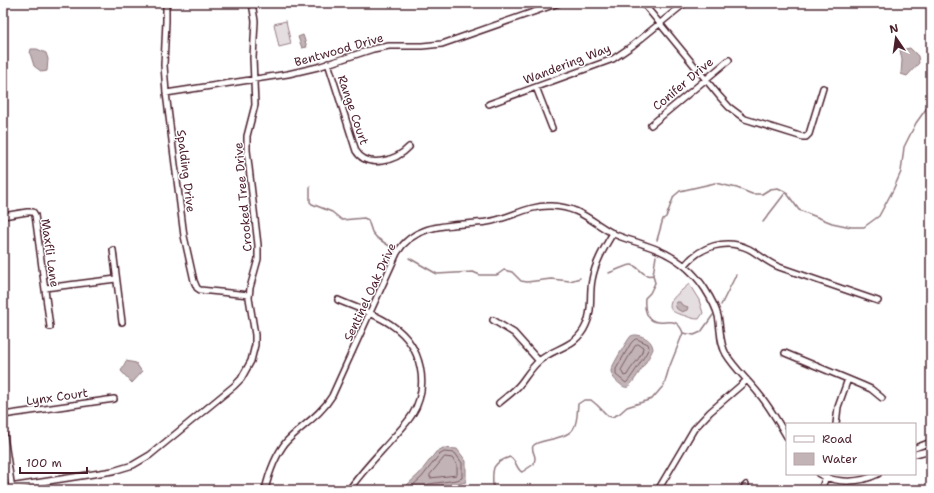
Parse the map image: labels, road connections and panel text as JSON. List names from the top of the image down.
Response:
{
  "streets": {
    "street": [
      "Bentwood Drive",
      "Wandering Way",
      "Conifer Drive",
      "Range Court",
      "Spalding Drive",
      "Crooked Tree Drive",
      "Maxfli Lane",
      "Sentinel Oak Drive",
      "Lynx Court"
    ]
  },
  "crossings": [
    ["Bentwood Drive", "Range Court"],
    ["Bentwood Drive", "Spalding Drive"],
    ["Bentwood Drive", "Crooked Tree Drive"],
    ["Spalding Drive", "Crooked Tree Drive"]
  ],
  "legend": ["Road", "Water"],
  "scale_bar": "100 m",
  "north": "top"
}
